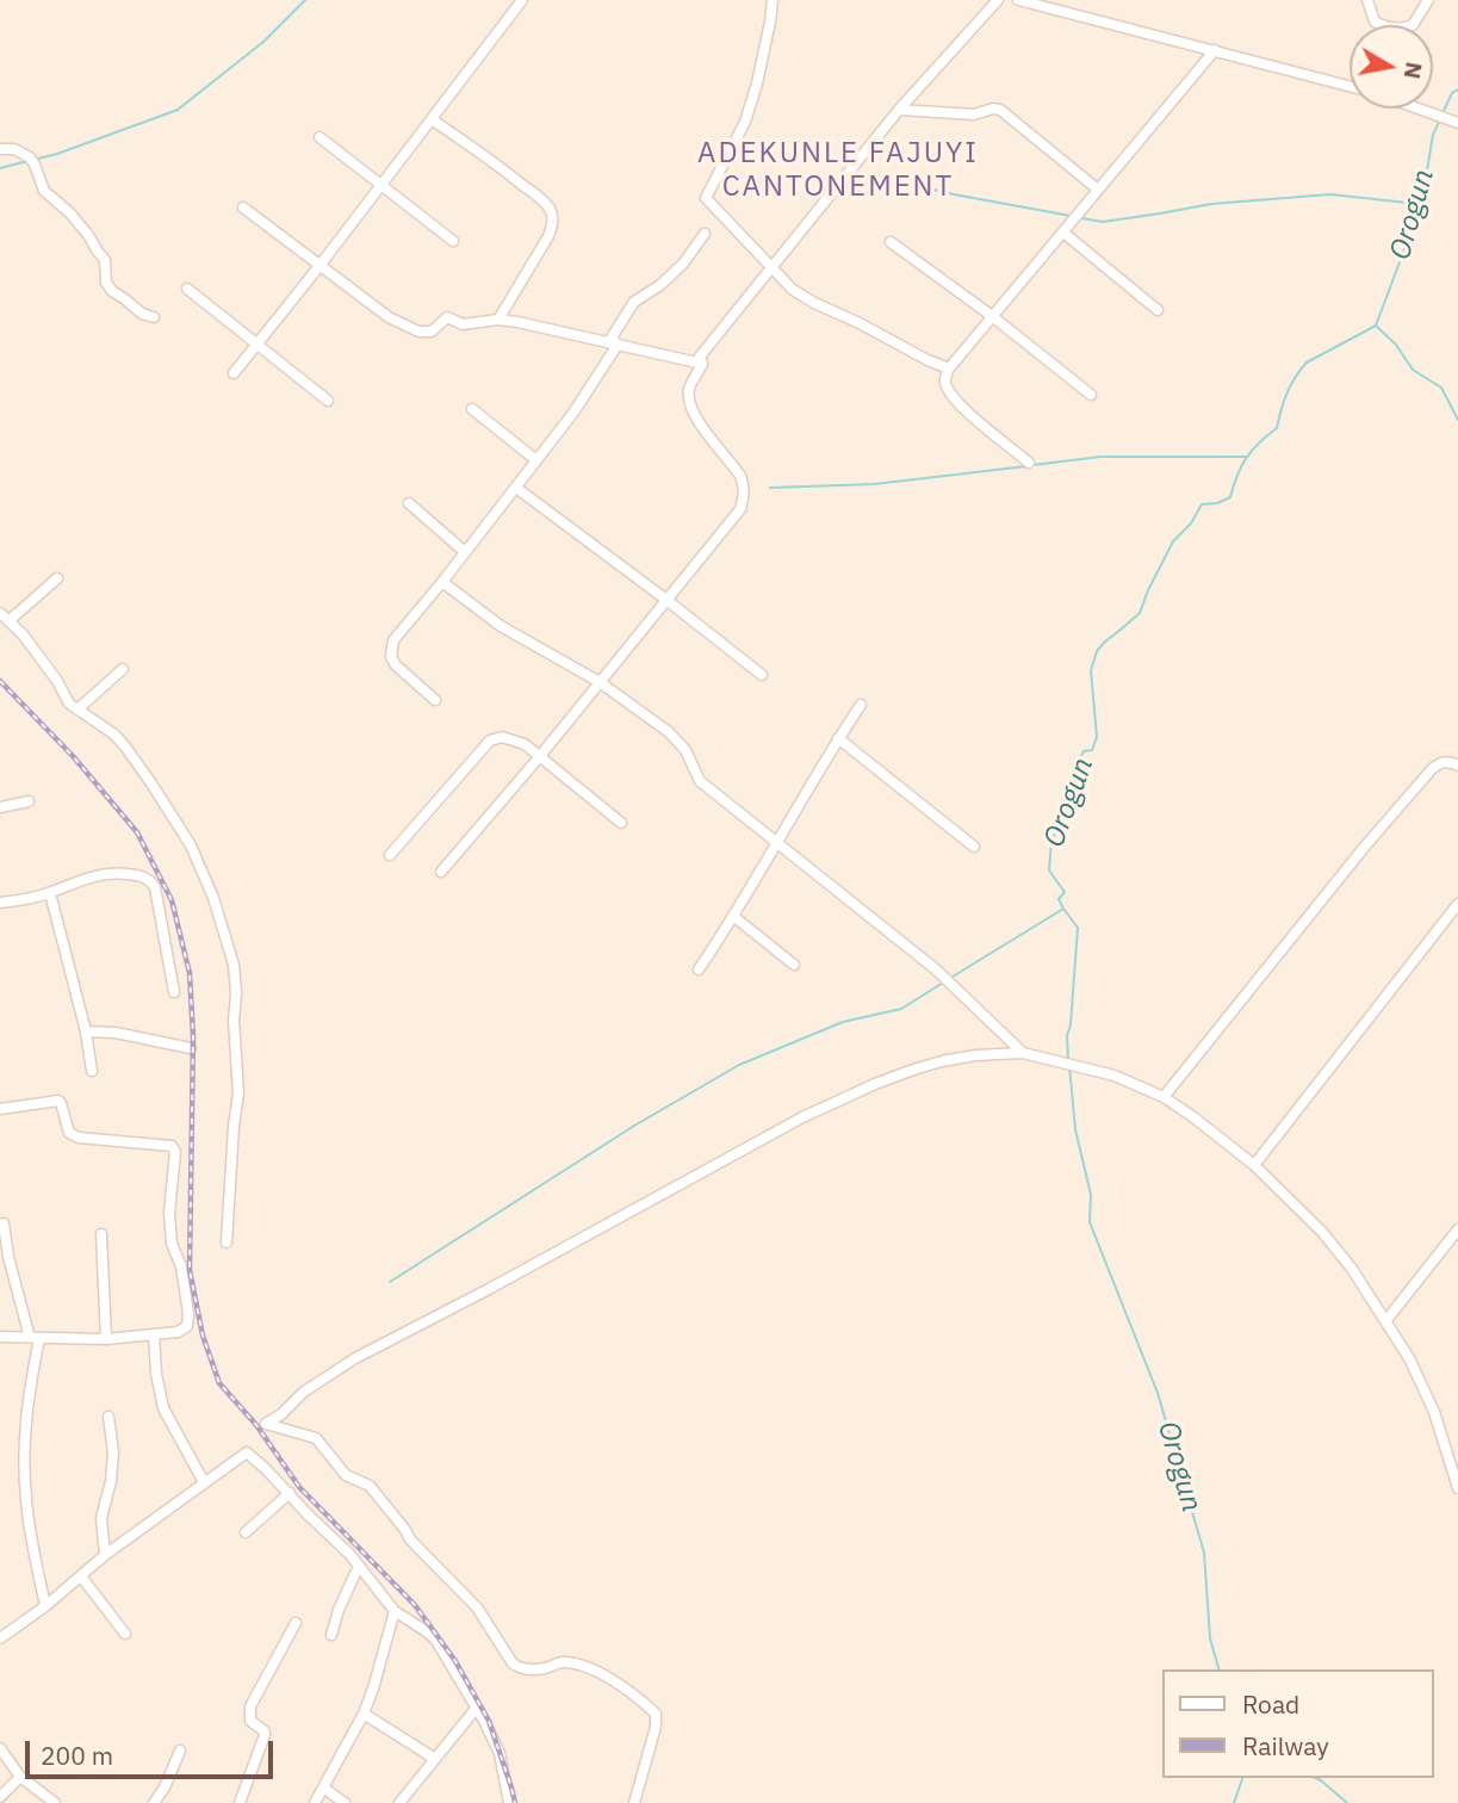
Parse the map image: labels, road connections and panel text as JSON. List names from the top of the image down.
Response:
{
  "districts": ["ADEKUNLE FAJUYI CANTONEMENT"],
  "water": ["Orogun"],
  "legend": ["Road", "Railway"],
  "scale_bar": "200 m",
  "north": "right"
}
